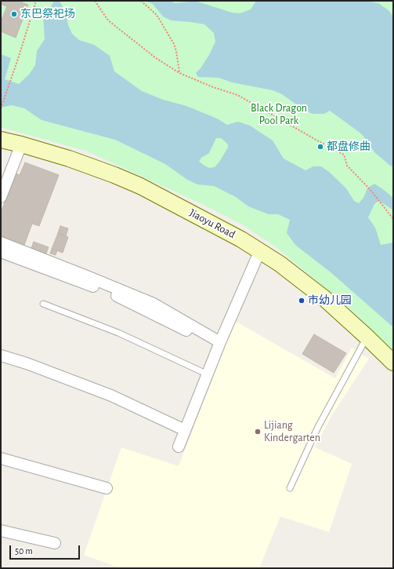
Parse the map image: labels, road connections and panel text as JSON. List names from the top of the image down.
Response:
{
  "streets": {
    "main road": ["Jiaoyu Road"]
  },
  "parks": ["Black Dragon Pool Park"],
  "places": [
    "东巴祭祀场",
    "都盘修曲",
    "市幼儿园",
    "Lijiang Kindergarten"
  ],
  "scale_bar": "50 m"
}
